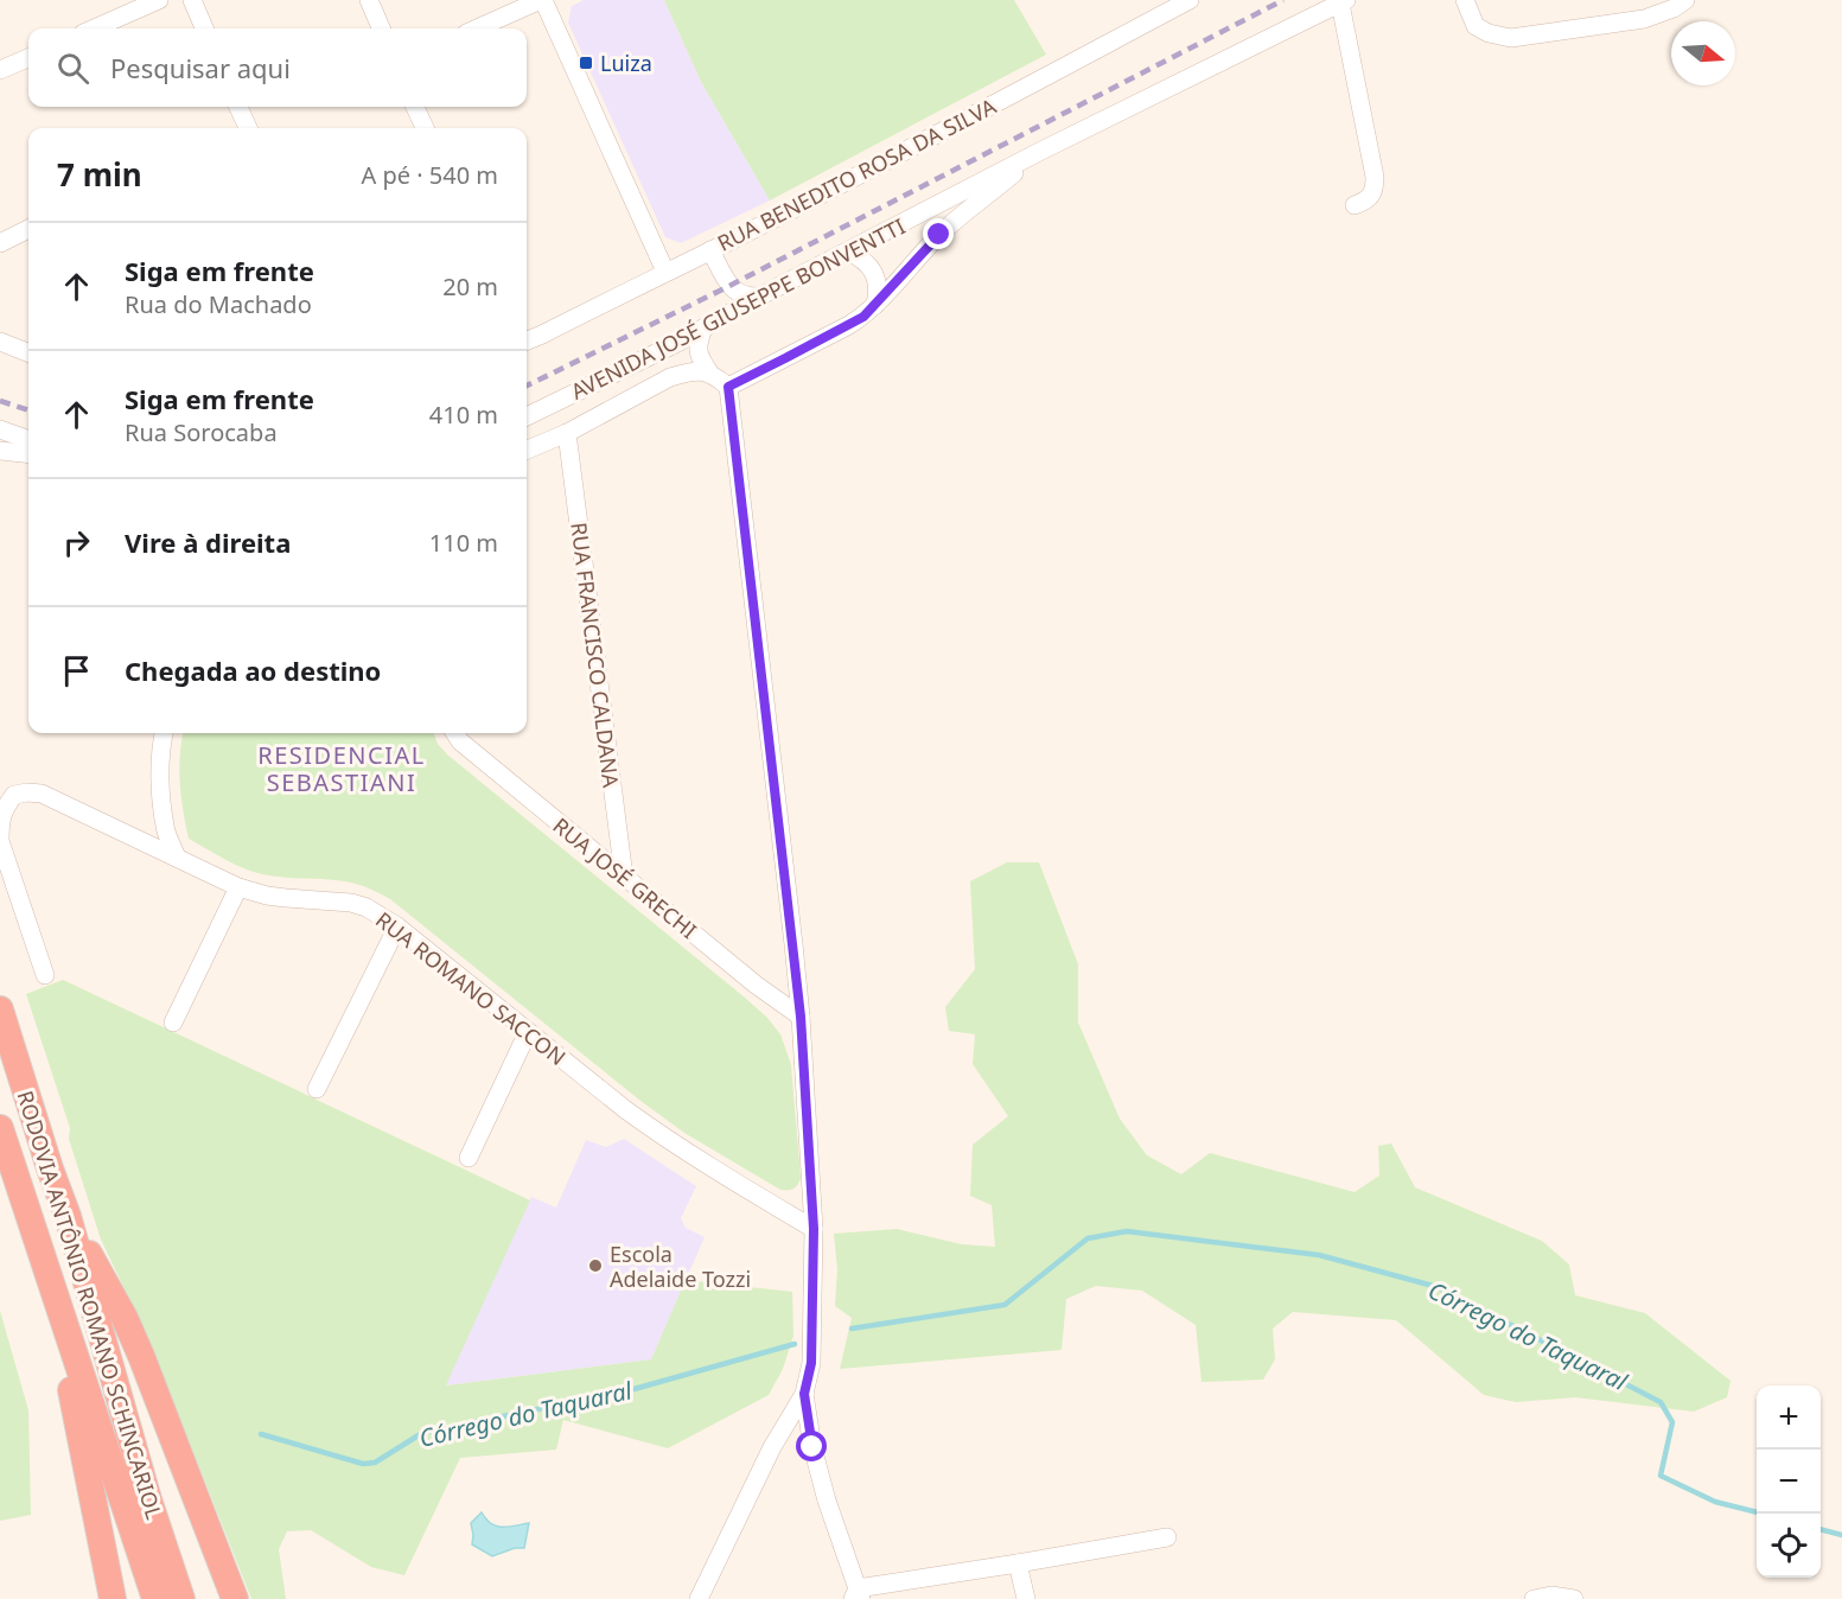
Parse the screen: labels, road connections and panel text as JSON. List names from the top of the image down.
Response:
{
  "streets": {
    "highway": ["RODOVIA ANTÔNIO ROMANO SCHINCARIOL"],
    "street": [
      "RUA BENEDITO ROSA DA SILVA",
      "AVENIDA JOSÉ GIUSEPPE BONVENTTI",
      "RUA FRANCISCO CALDANA",
      "RUA JOSÉ GRECHI",
      "RUA ROMANO SACCON"
    ]
  },
  "crossings": [
    ["AVENIDA JOSÉ GIUSEPPE BONVENTTI", "RUA FRANCISCO CALDANA"],
    ["RUA FRANCISCO CALDANA", "RUA JOSÉ GRECHI"]
  ],
  "districts": ["RESIDENCIAL SEBASTIANI"],
  "water": ["Córrego do Taquaral"],
  "places": {
    "transit": ["Luiza"],
    "other": ["Escola Adelaide Tozzi"]
  },
  "north": "right",
  "page": {
    "search": "Pesquisar aqui",
    "heading": ["7 min", "A pé · 540 m"],
    "list": [
      ["Siga em frente", "Rua do Machado", "20 m"],
      ["Siga em frente", "Rua Sorocaba", "410 m"],
      ["Vire à direita", "110 m"],
      "Chegada ao destino"
    ],
    "map_buttons": ["+", "−"]
  }
}
